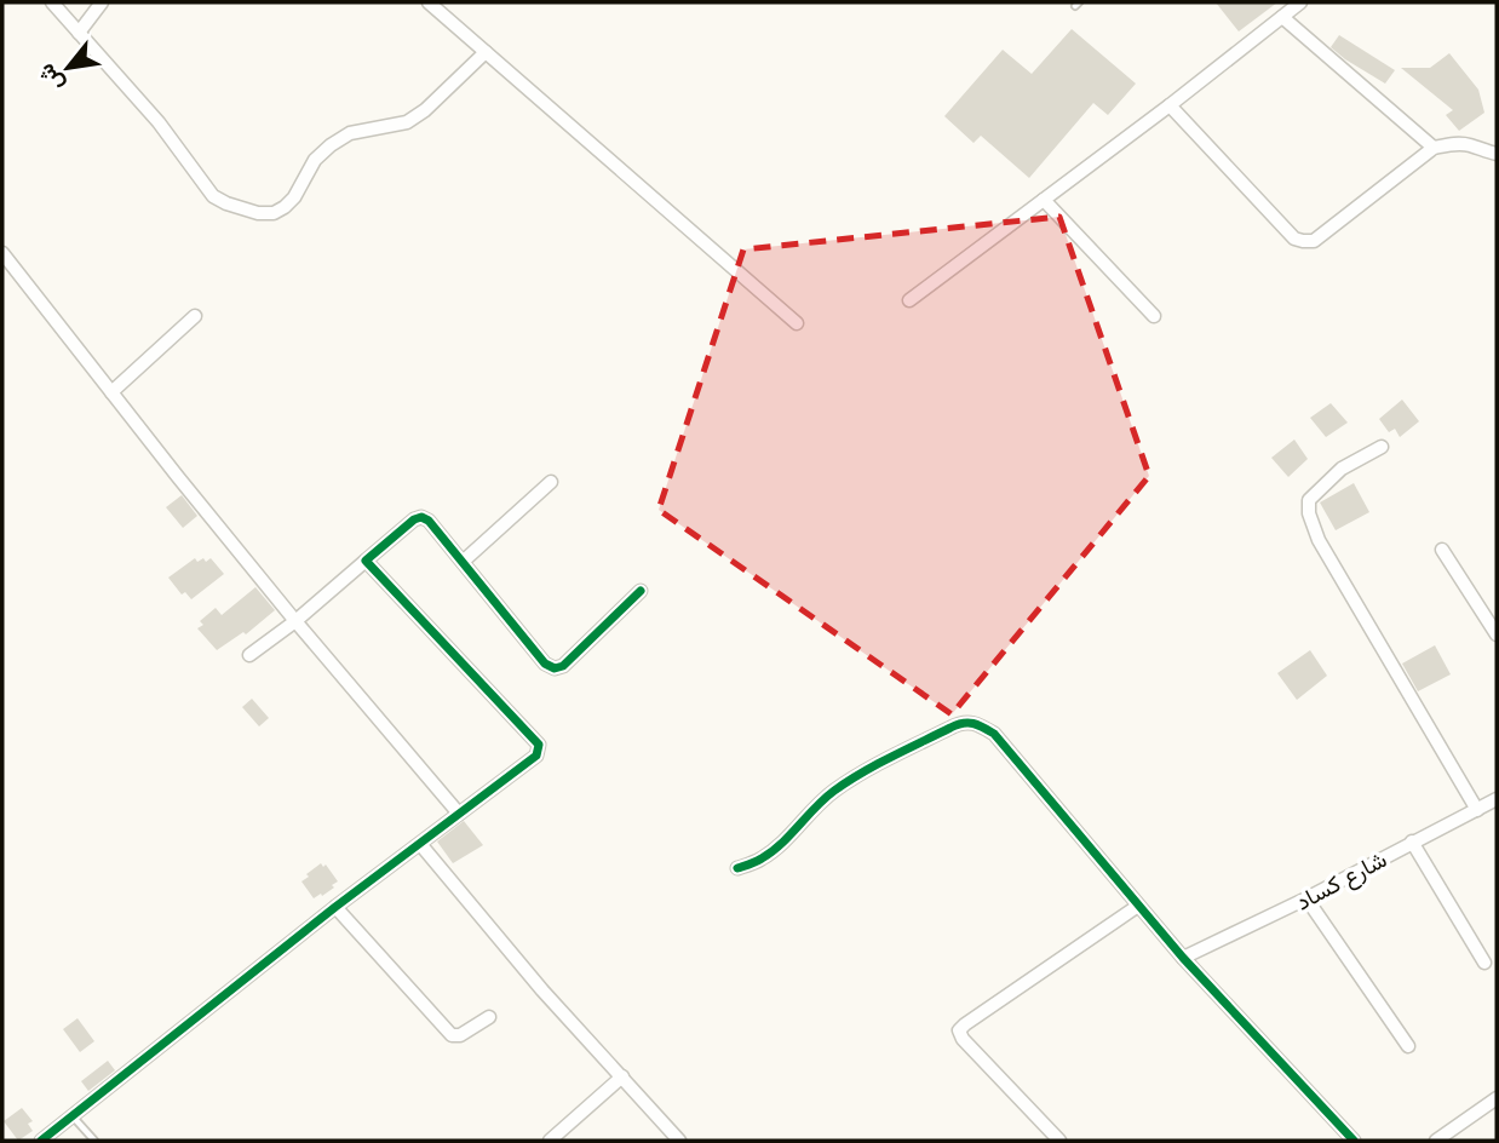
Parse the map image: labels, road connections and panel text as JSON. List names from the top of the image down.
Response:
{
  "streets": {
    "street": ["شارع كساد"]
  },
  "north": "bottom left"
}
